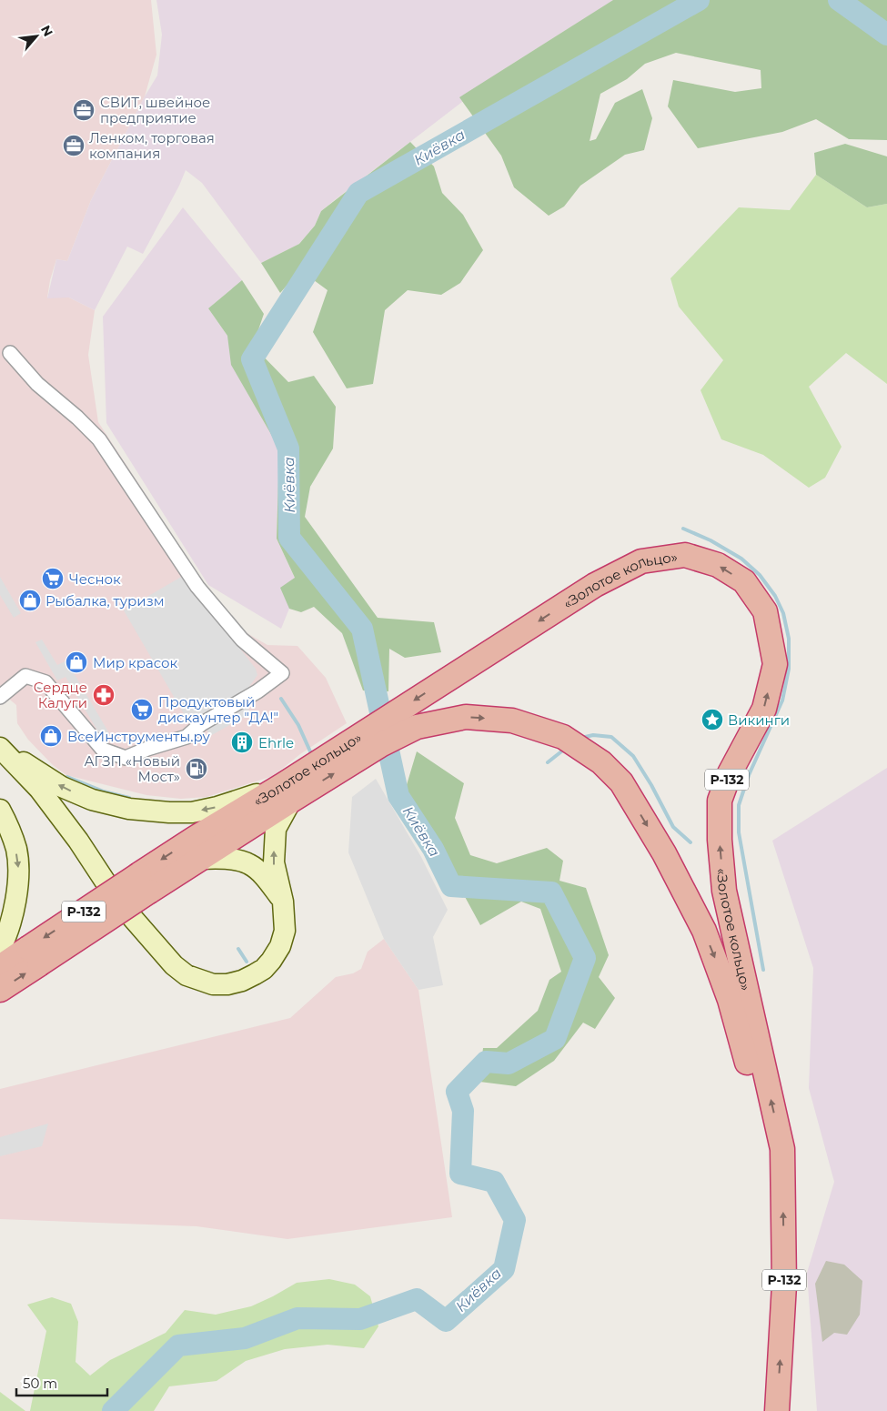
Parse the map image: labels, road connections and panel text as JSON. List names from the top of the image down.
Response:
{
  "streets": {
    "highway": ["«Золотое кольцо»", "Р-132"]
  },
  "crossings": [
    ["«Золотое кольцо»", "Р-132"]
  ],
  "water": ["Киёвка"],
  "places": {
    "office": ["СВИТ, швейное предприятие", "Ленком, торговая компания"],
    "supermarket": ["Чеснок", "Продуктовый дискаунтер \"ДА!\""],
    "shop": ["Рыбалка, туризм", "Мир красок", "ВсеИнструменты.ру"],
    "pharmacy": ["Сердце Калуги"],
    "place": ["Викинги"],
    "building": ["Ehrle"],
    "fuel station": ["АГЗП «Новый Мост»"]
  },
  "scale_bar": "50 m",
  "north": "top right"
}
